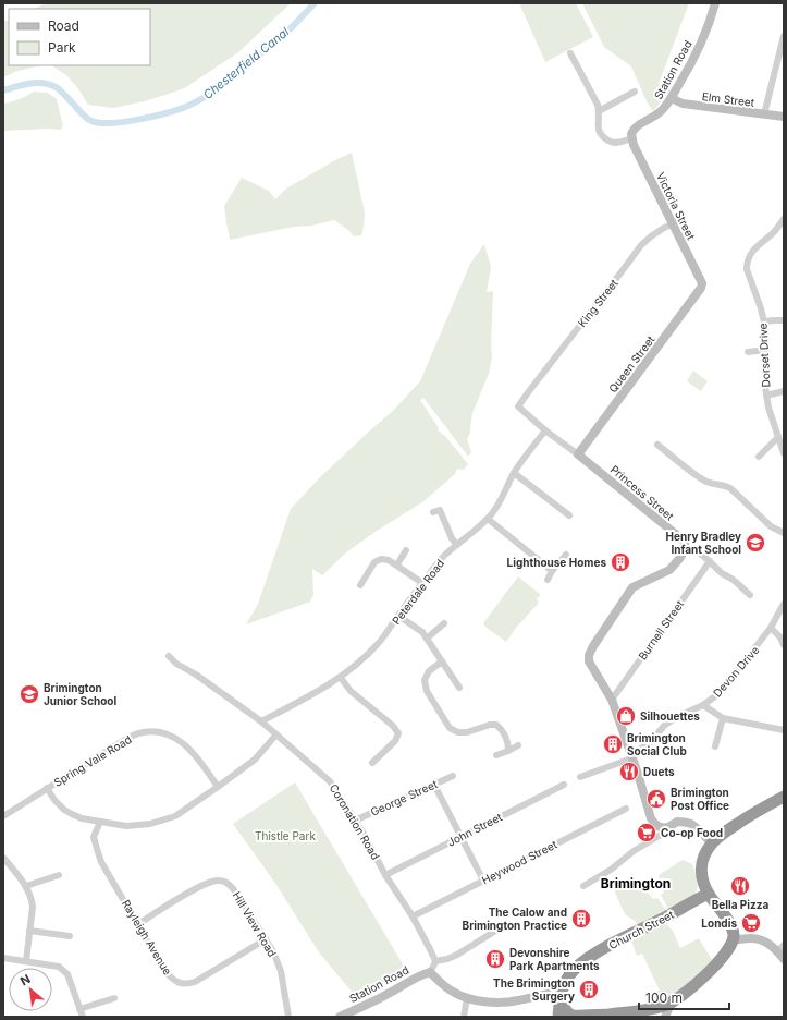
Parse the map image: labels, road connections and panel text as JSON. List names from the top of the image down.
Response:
{
  "streets": {
    "highway": ["Church Street"],
    "street": [
      "Station Road",
      "Elm Street",
      "Victoria Street",
      "King Street",
      "Dorset Drive",
      "Queen Street",
      "Princess Street",
      "Peterdale Road",
      "Burnell Street",
      "Devon Drive",
      "Spring Vale Road",
      "George Street",
      "Coronation Road",
      "John Street",
      "Heywood Street",
      "Hill View Road",
      "Rayleigh Avenue"
    ]
  },
  "crossings": [
    ["Station Road", "Elm Street"],
    ["Station Road", "Victoria Street"],
    ["Victoria Street", "King Street"],
    ["Victoria Street", "Queen Street"],
    ["King Street", "Princess Street"],
    ["Queen Street", "Princess Street"],
    ["Princess Street", "Peterdale Road"],
    ["Princess Street", "Burnell Street"],
    ["Peterdale Road", "Coronation Road"],
    ["George Street", "Coronation Road"],
    ["Coronation Road", "John Street"],
    ["Coronation Road", "Heywood Street"],
    ["Hill View Road", "Rayleigh Avenue"]
  ],
  "districts": ["Brimington"],
  "water": ["Chesterfield Canal"],
  "parks": ["Thistle Park"],
  "places": {
    "school or university": ["Henry Bradley Infant School", "Brimington Junior School"],
    "building": [
      "Lighthouse Homes",
      "Brimington Social Club",
      "The Calow and Brimington Practice",
      "Devonshire Park Apartments",
      "The Brimington Surgery"
    ],
    "shop": ["Silhouettes"],
    "restaurant": ["Duets", "Bella Pizza"],
    "public building": ["Brimington Post Office"],
    "supermarket": ["Co-op Food", "Londis"]
  },
  "legend": ["Road", "Park"],
  "scale_bar": "100 m",
  "north": "top left"
}
